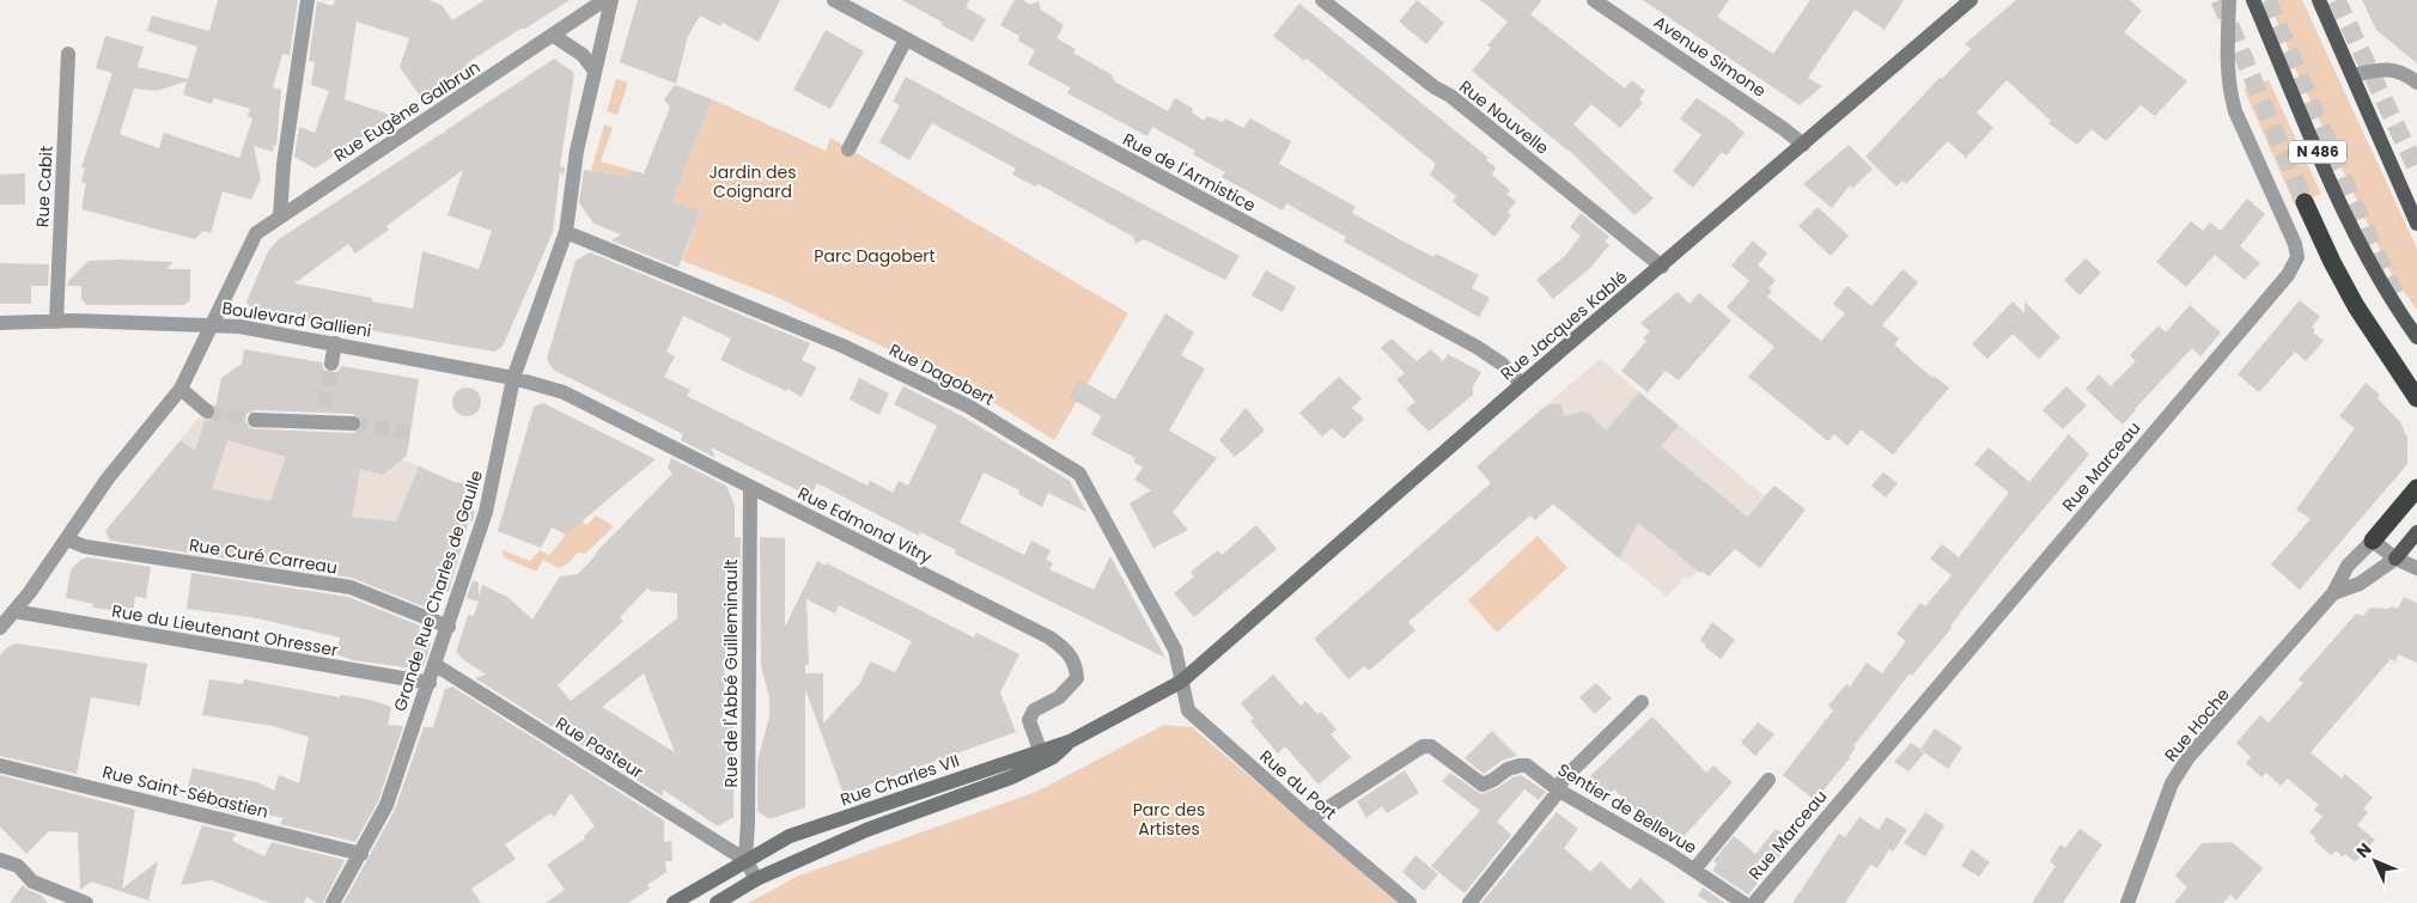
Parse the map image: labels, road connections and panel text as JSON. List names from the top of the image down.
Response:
{
  "streets": {
    "main road": ["N 486", "Rue Jacques Kablé", "Rue Charles VII"],
    "street": [
      "Avenue Simone",
      "Rue Eugène Galbrun",
      "Rue Nouvelle",
      "Rue de l'Armistice",
      "Rue Cabit",
      "Boulevard Gallieni",
      "Rue Dagobert",
      "Rue Marceau",
      "Rue Edmond Vitry",
      "Rue Curé Carreau",
      "Grande Rue Charles de Gaulle",
      "Rue du Lieutenant Ohresser",
      "Rue de l'Abbé Guilleminault",
      "Rue Hoche",
      "Rue Pasteur",
      "Rue du Port",
      "Rue Saint-Sébastien",
      "Sentier de Bellevue"
    ]
  },
  "crossings": [
    ["Avenue Simone", "Rue Jacques Kablé"],
    ["Rue Eugène Galbrun", "Boulevard Gallieni"],
    ["Rue Eugène Galbrun", "Rue Curé Carreau"],
    ["Rue Eugène Galbrun", "Rue du Lieutenant Ohresser"],
    ["Rue Nouvelle", "Rue Jacques Kablé"],
    ["Rue de l'Armistice", "Rue Jacques Kablé"],
    ["Rue Cabit", "Boulevard Gallieni"],
    ["Boulevard Gallieni", "Rue Edmond Vitry"],
    ["Boulevard Gallieni", "Grande Rue Charles de Gaulle"],
    ["Rue Jacques Kablé", "Rue Dagobert"],
    ["Rue Jacques Kablé", "Rue Charles VII"],
    ["Rue Jacques Kablé", "Rue du Port"],
    ["Rue Dagobert", "Grande Rue Charles de Gaulle"],
    ["Rue Dagobert", "Rue Charles VII"],
    ["Rue Dagobert", "Rue du Port"],
    ["Rue Edmond Vitry", "Grande Rue Charles de Gaulle"],
    ["Rue Edmond Vitry", "Rue de l'Abbé Guilleminault"],
    ["Rue Edmond Vitry", "Rue Charles VII"],
    ["Rue Curé Carreau", "Grande Rue Charles de Gaulle"],
    ["Grande Rue Charles de Gaulle", "Rue du Lieutenant Ohresser"],
    ["Grande Rue Charles de Gaulle", "Rue Pasteur"],
    ["Grande Rue Charles de Gaulle", "Rue Saint-Sébastien"],
    ["Rue de l'Abbé Guilleminault", "Rue Pasteur"],
    ["Rue de l'Abbé Guilleminault", "Rue Charles VII"],
    ["Rue Pasteur", "Rue Charles VII"],
    ["Rue Charles VII", "Rue du Port"],
    ["Rue du Port", "Sentier de Bellevue"]
  ],
  "parks": ["Jardin des Coignard", "Parc Dagobert", "Parc des Artistes"],
  "north": "top left"
}
